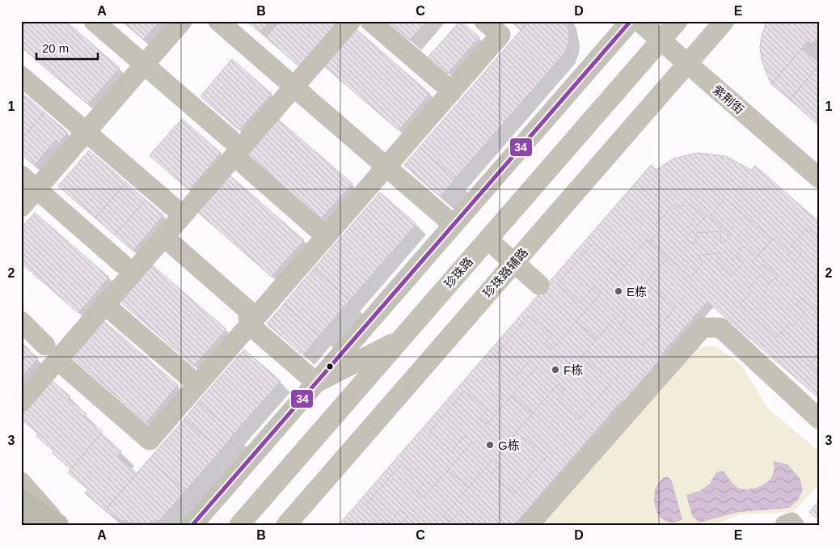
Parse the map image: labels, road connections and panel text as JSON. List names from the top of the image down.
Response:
{
  "streets": {
    "street": ["紫荆街", "珍珠路", "珍珠路辅路"]
  },
  "crossings": [
    ["紫荆街", "珍珠路"],
    ["紫荆街", "珍珠路辅路"]
  ],
  "places": ["E栋", "F栋", "G栋"],
  "lines": ["transit line 34"],
  "scale_bar": "20 m",
  "grid": {
    "columns": [
      "A",
      "B",
      "C",
      "D",
      "E"
    ],
    "rows": ["1", "2", "3"]
  }
}
